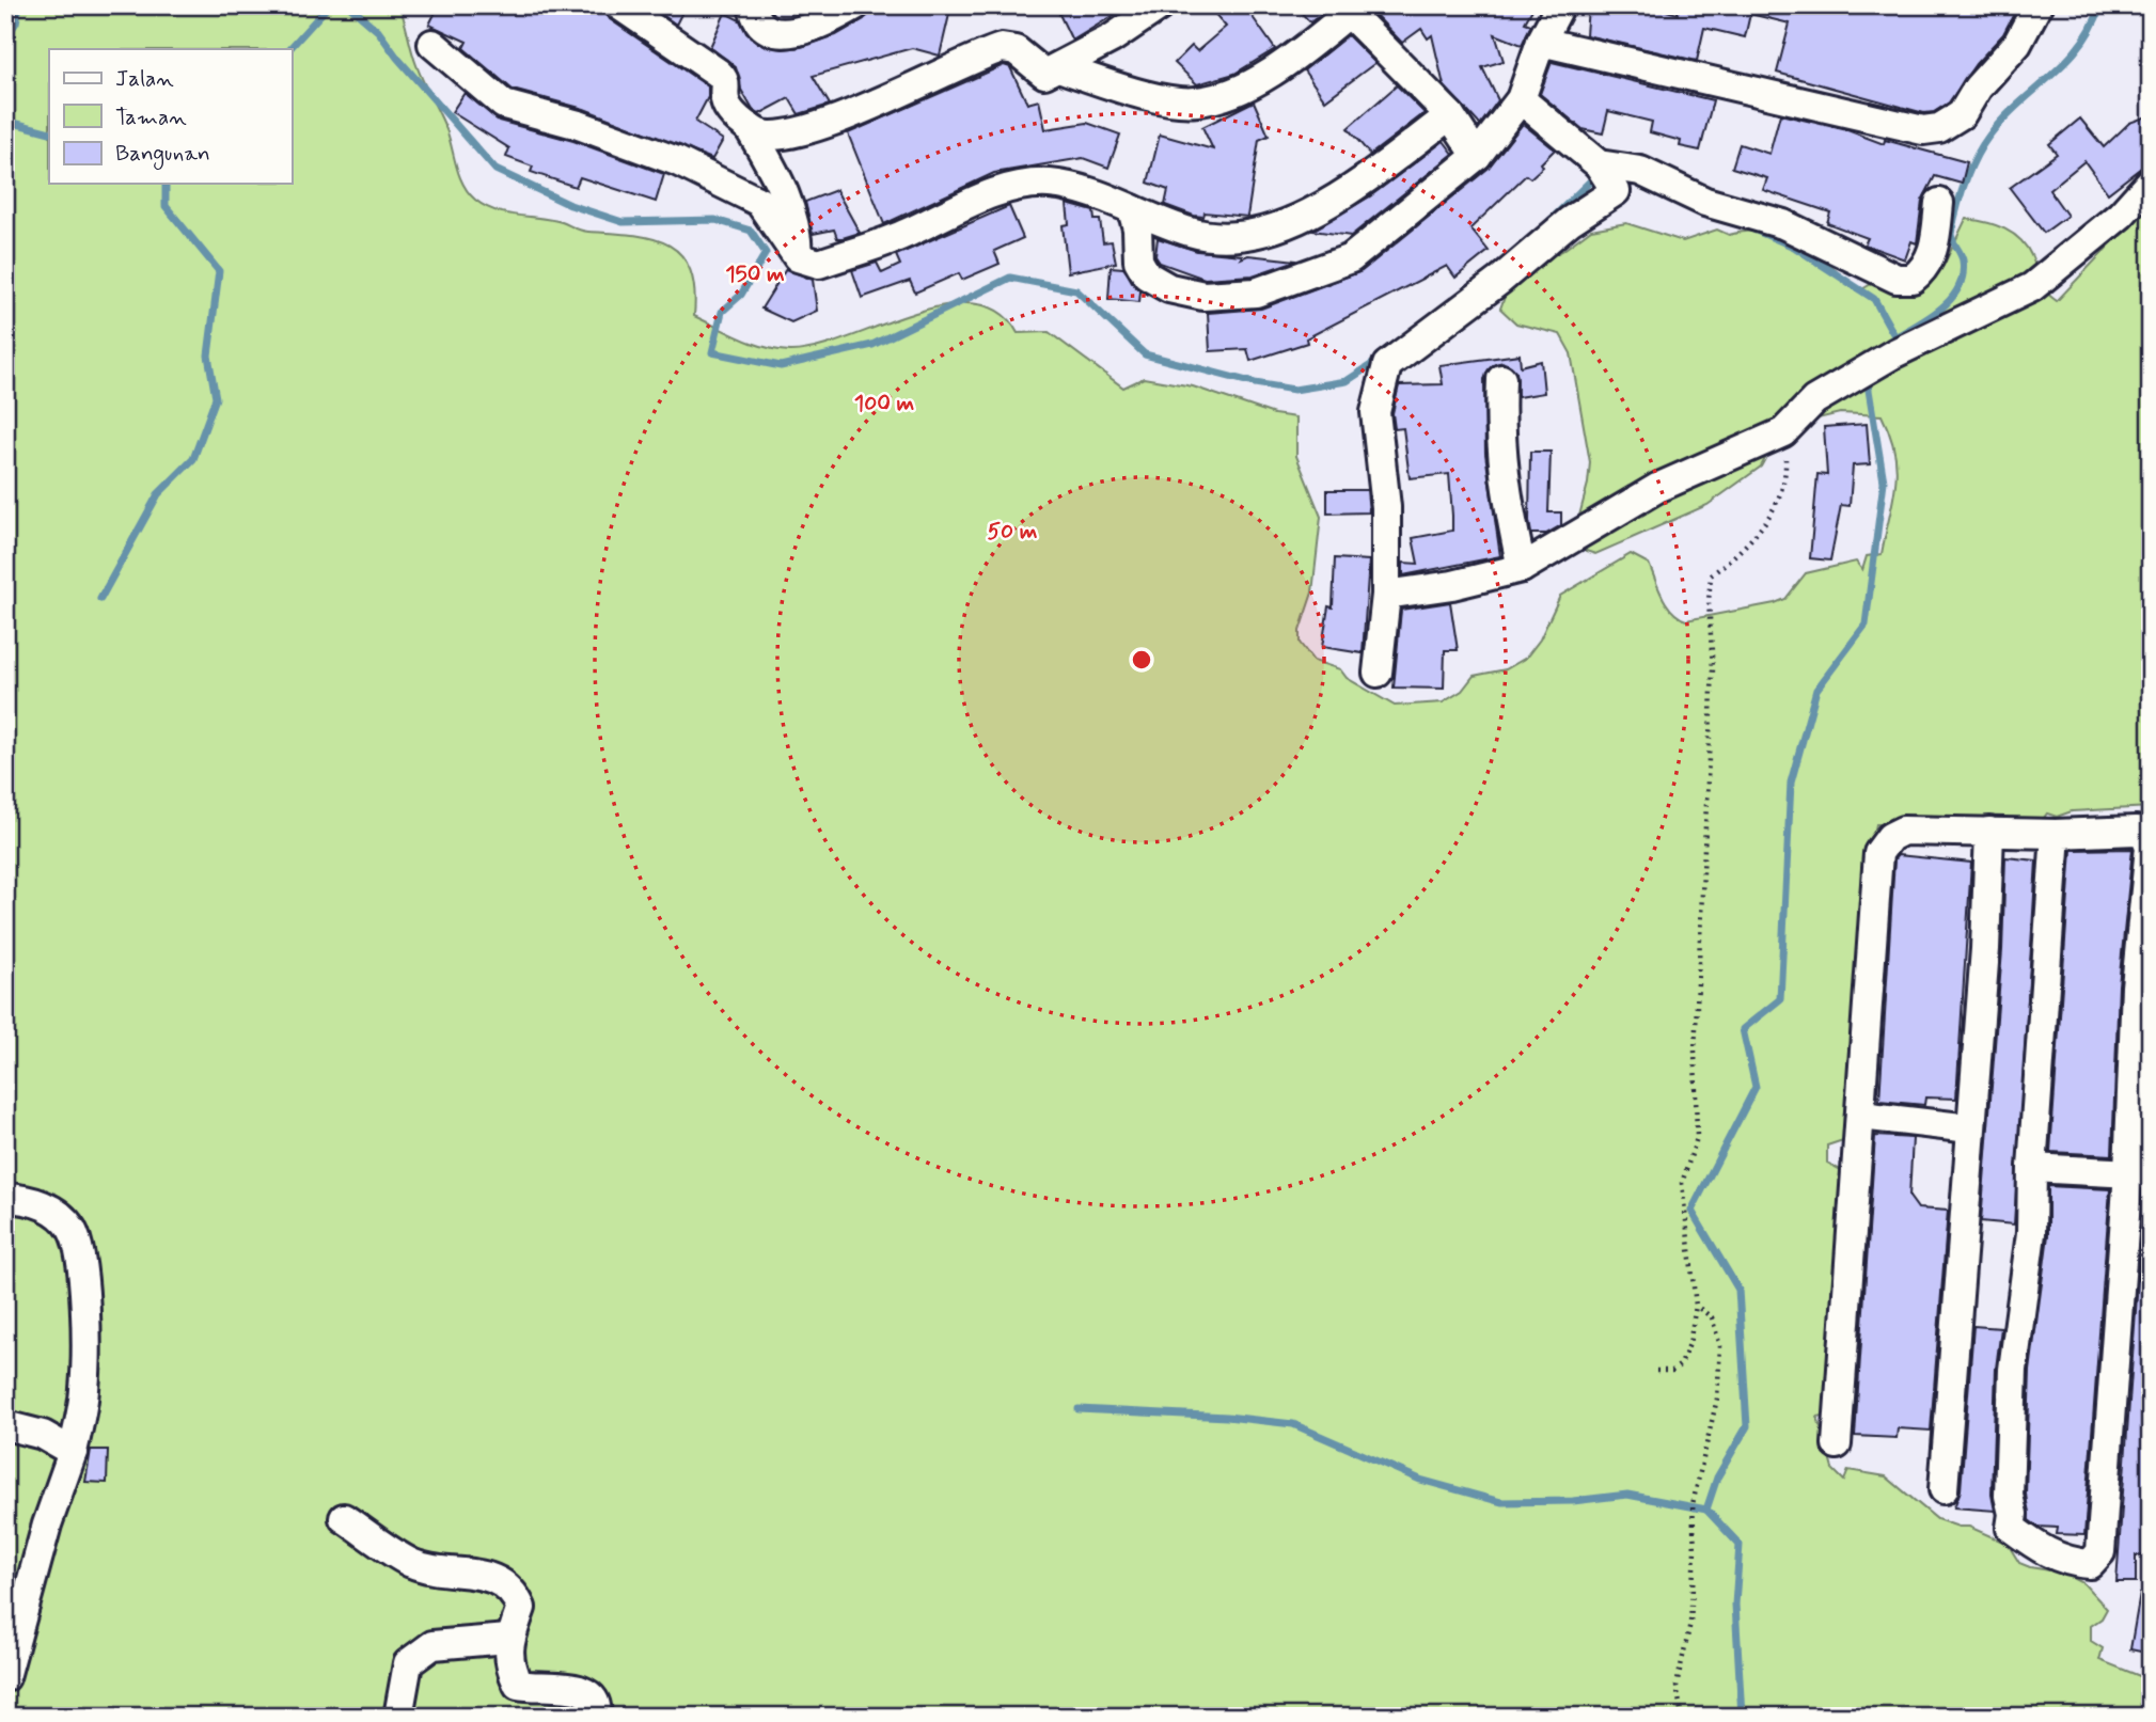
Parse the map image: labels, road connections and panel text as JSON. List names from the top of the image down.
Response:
{
  "legend": ["Jalan", "Taman", "Bangunan"],
  "rings": ["150 m", "100 m", "50 m"]
}
